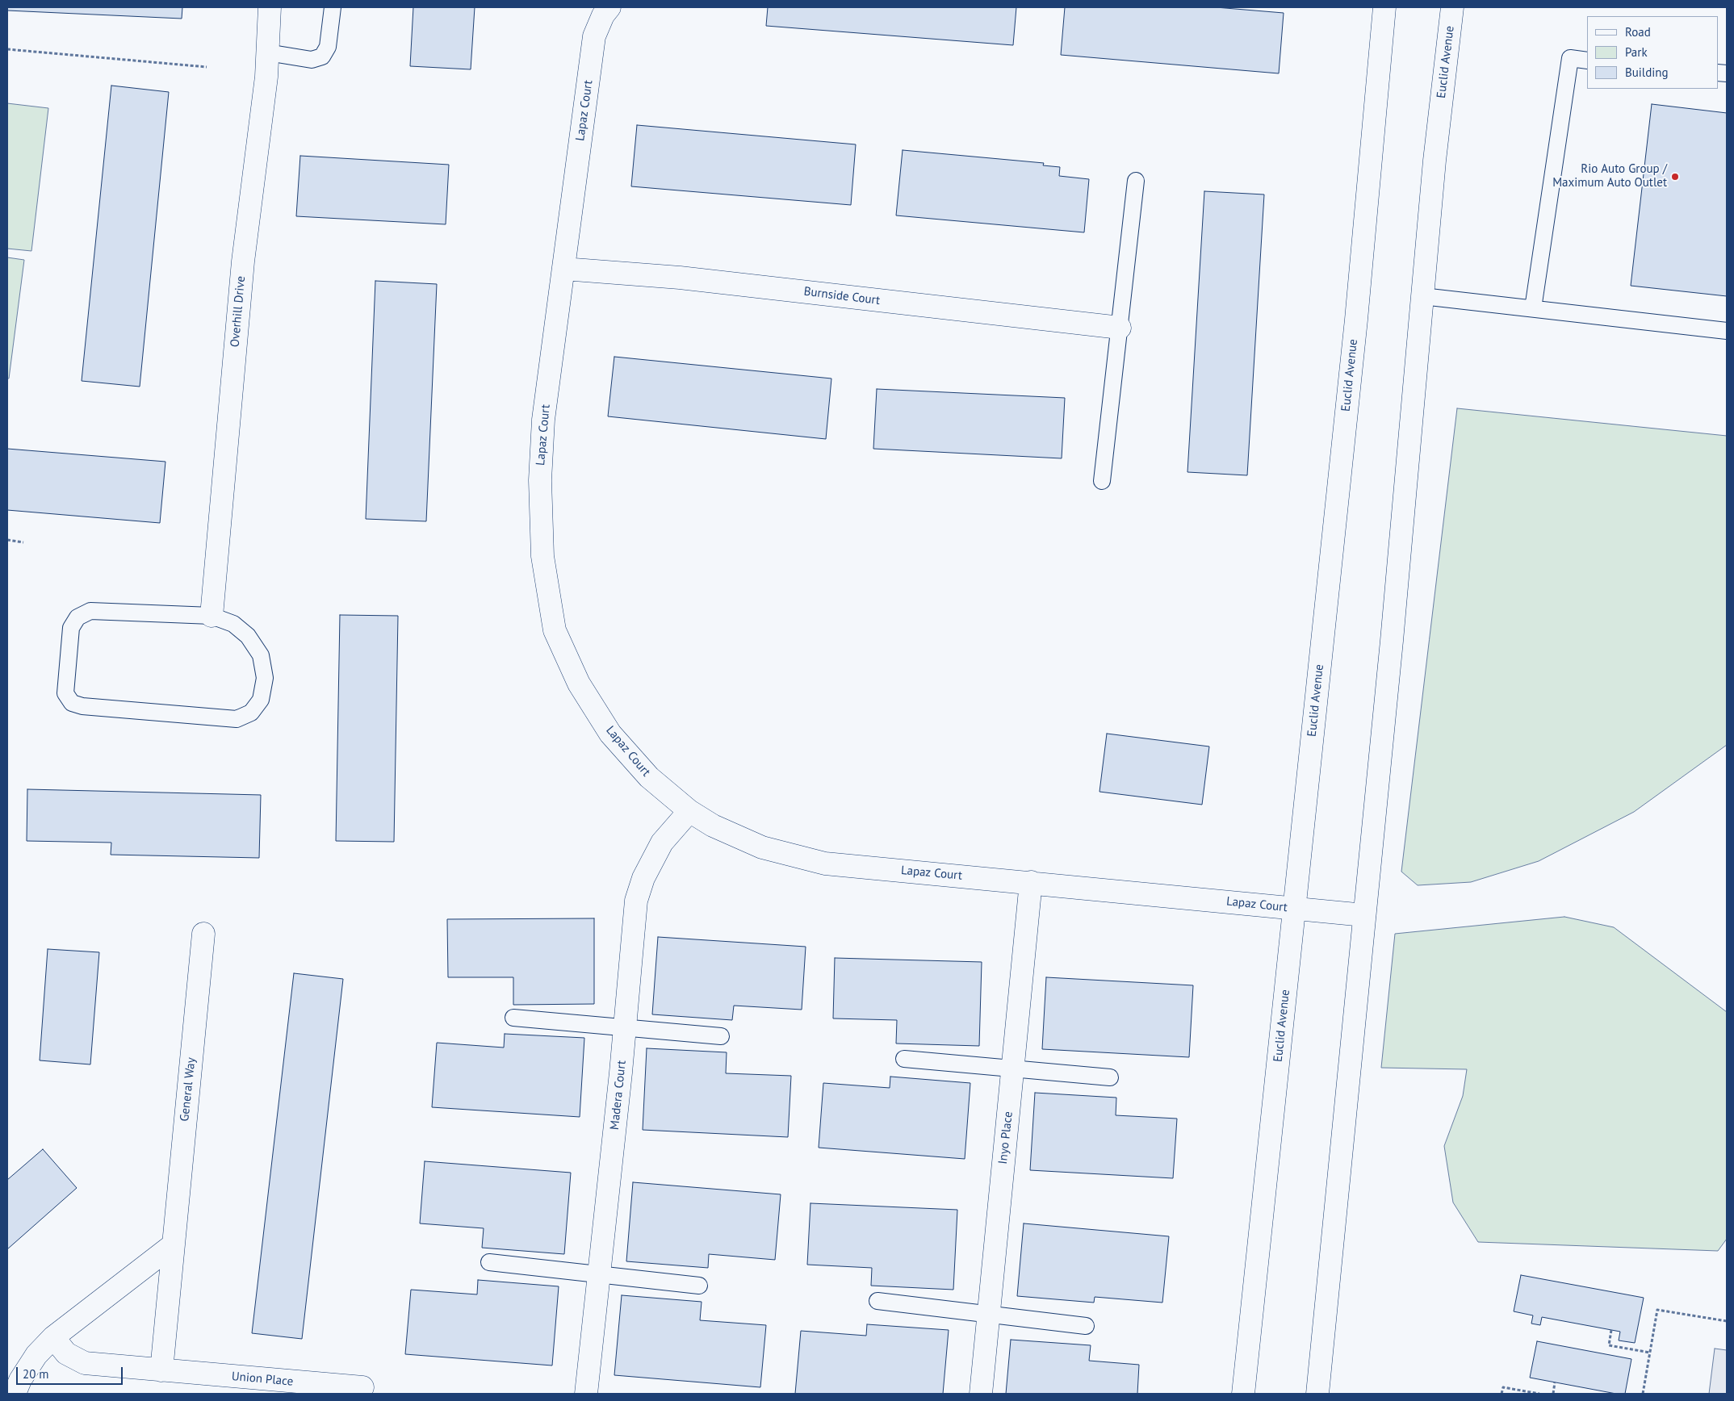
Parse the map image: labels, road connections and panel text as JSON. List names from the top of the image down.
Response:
{
  "streets": {
    "street": [
      "Euclid Avenue",
      "Lapaz Court",
      "Burnside Court",
      "Overhill Drive",
      "General Way",
      "Madera Court",
      "Inyo Place",
      "Union Place"
    ]
  },
  "crossings": [
    ["Euclid Avenue", "Lapaz Court"],
    ["Lapaz Court", "Burnside Court"],
    ["Lapaz Court", "Madera Court"],
    ["Lapaz Court", "Inyo Place"],
    ["General Way", "Union Place"]
  ],
  "places": ["Rio Auto Group / Maximum Auto Outlet"],
  "legend": ["Road", "Park", "Building"],
  "scale_bar": "20 m"
}
